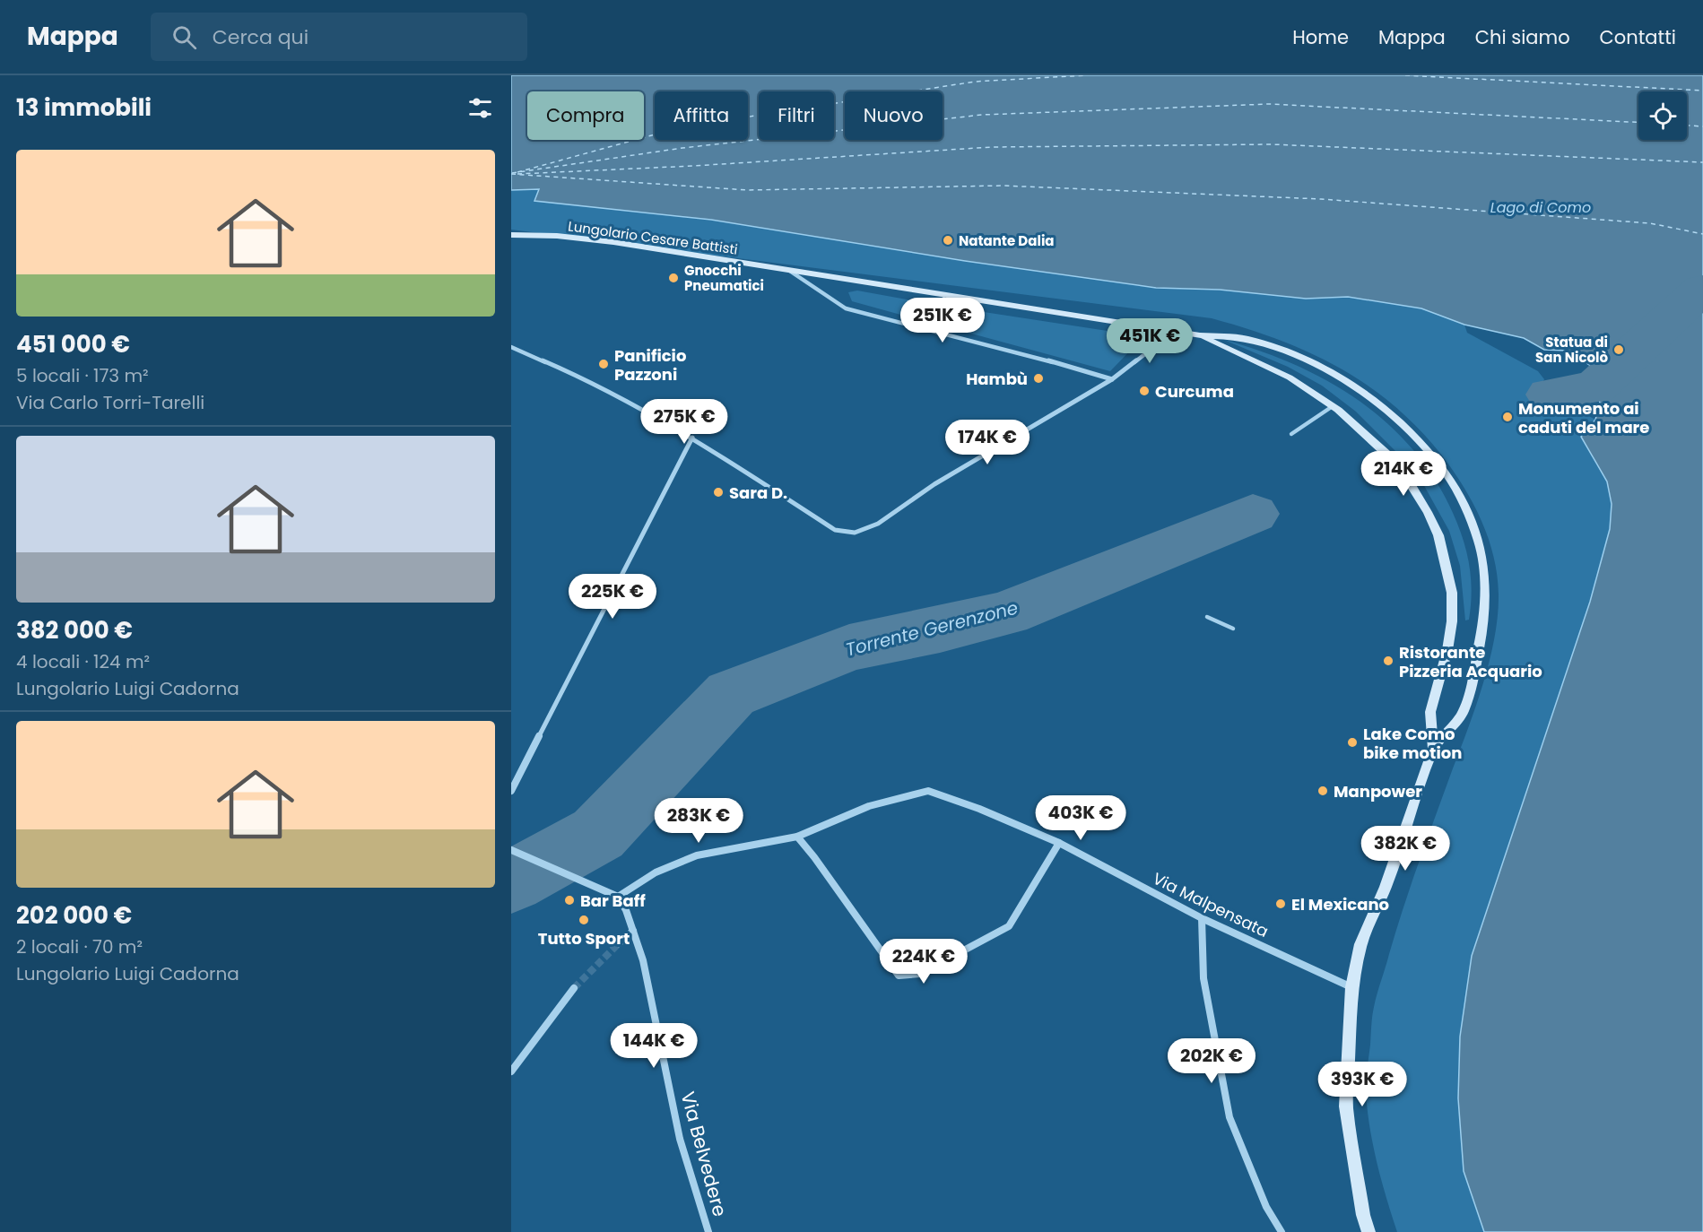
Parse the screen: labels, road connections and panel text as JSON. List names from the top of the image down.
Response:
{
  "streets": {
    "main road": ["Lungolario Cesare Battisti"],
    "street": ["Via Malpensata", "Via Belvedere"]
  },
  "crossings": [
    ["Via Malpensata", "Via Belvedere"]
  ],
  "water": ["Lago di Como", "Torrente Gerenzone"],
  "places": [
    "Natante Dalia",
    "Gnocchi Pneumatici",
    "Statua di San Nicolò",
    "Panificio Pazzoni",
    "Hambù",
    "Curcuma",
    "Monumento ai caduti del mare",
    "Sara D.",
    "Ristorante Pizzeria Acquario",
    "Lake Como bike motion",
    "Manpower",
    "Bar Baff",
    "El Mexicano",
    "Tutto Sport"
  ],
  "page": {
    "header": "Mappa",
    "search": "Cerca qui",
    "nav": [
      "Home",
      "Mappa",
      "Chi siamo",
      "Contatti"
    ],
    "heading": "13 immobili",
    "chip": [
      "Compra",
      "Affitta",
      "Filtri",
      "Nuovo"
    ],
    "list": [
      {
        "name": "451 000 €",
        "note": "5 locali · 173 m² · Via Carlo Torri-Tarelli"
      },
      {
        "name": "382 000 €",
        "note": "4 locali · 124 m² · Lungolario Luigi Cadorna"
      },
      {
        "name": "202 000 €",
        "note": "2 locali · 70 m² · Lungolario Luigi Cadorna"
      }
    ],
    "price": [
      "251K €",
      "451K €",
      "275K €",
      "174K €",
      "214K €",
      "225K €",
      "403K €",
      "283K €",
      "382K €",
      "224K €",
      "144K €",
      "202K €",
      "393K €"
    ]
  }
}
